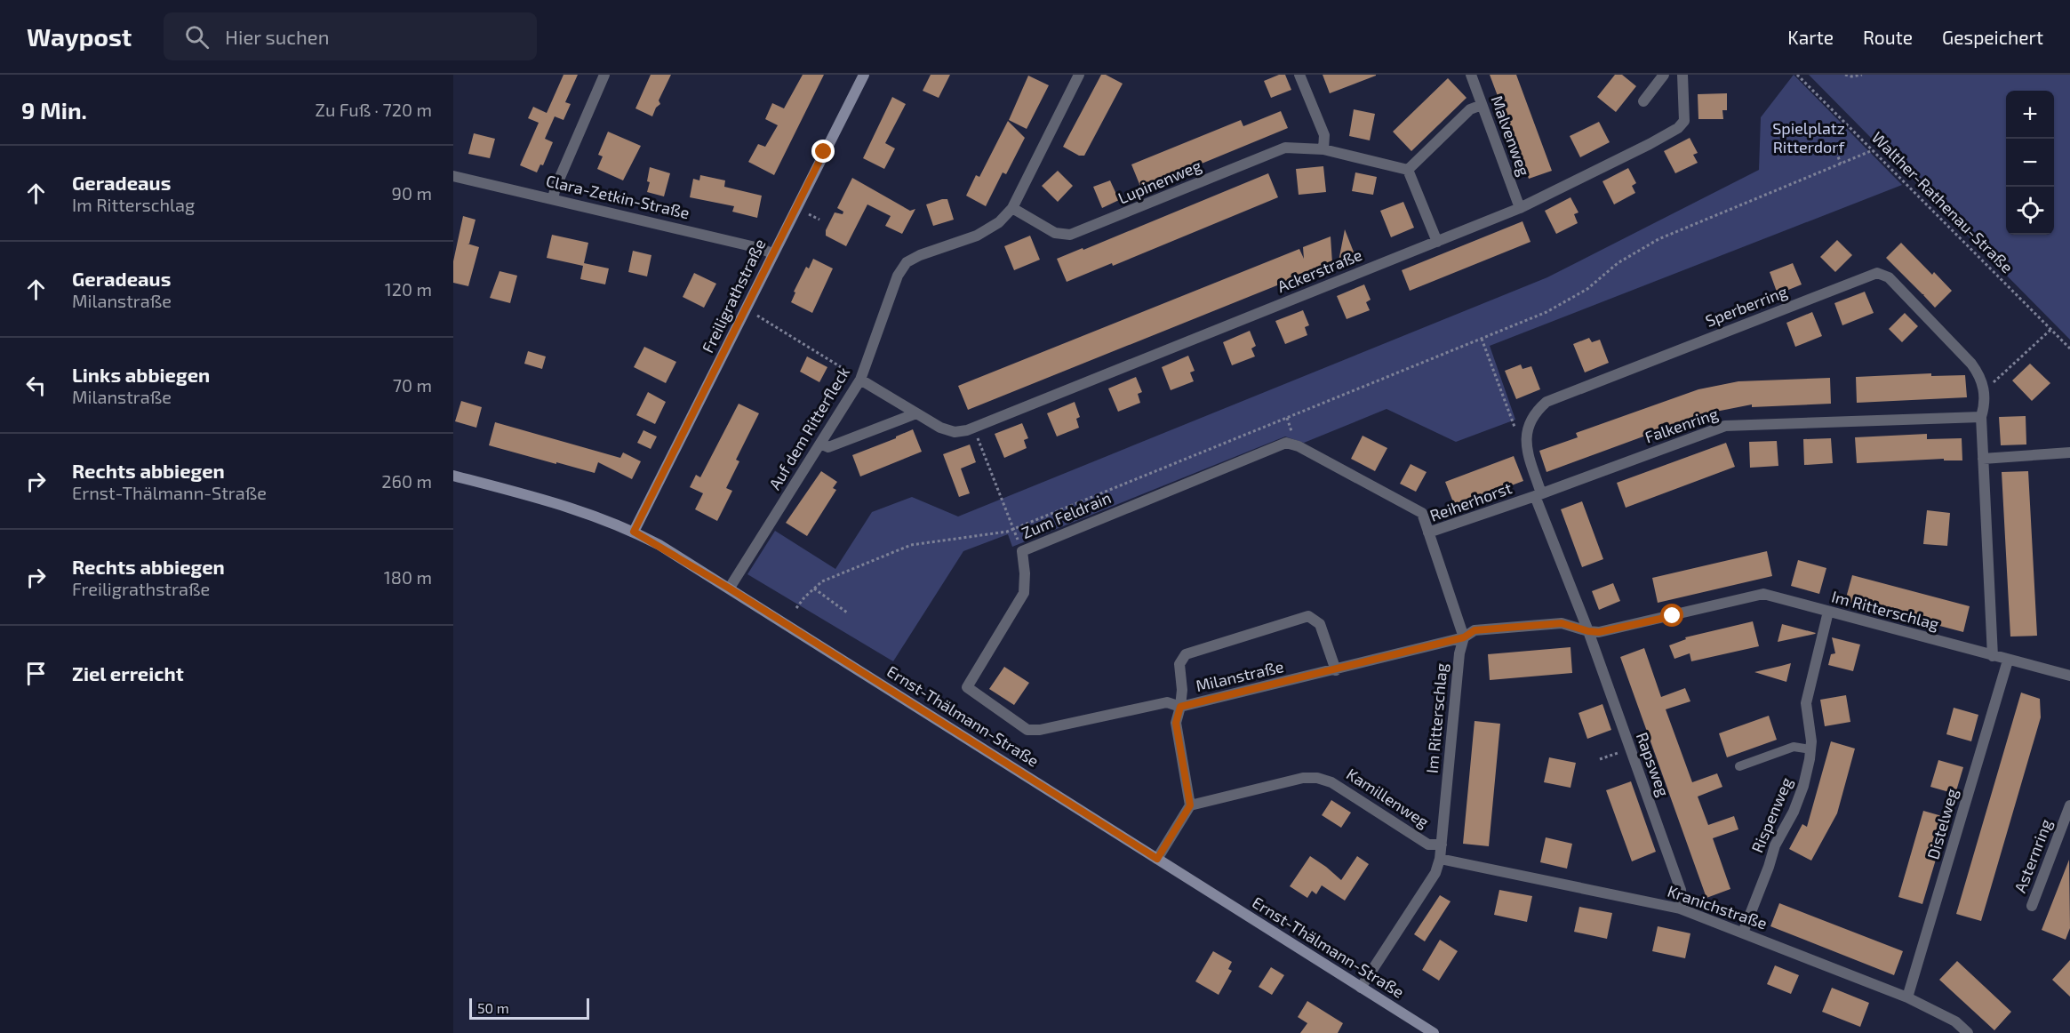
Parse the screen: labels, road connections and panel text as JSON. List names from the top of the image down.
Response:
{
  "streets": {
    "street": [
      "Malvenweg",
      "Lupinenweg",
      "Clara-Zetkin-Straße",
      "Ackerstraße",
      "Freiligrathstraße",
      "Sperberring",
      "Falkenring",
      "Auf dem Ritterfleck",
      "Reiherhorst",
      "Zum Feldrain",
      "Im Ritterschlag",
      "Milanstraße",
      "Ernst-Thälmann-Straße",
      "Rapsweg",
      "Kamillenweg",
      "Rispenweg",
      "Distelweg",
      "Asternring",
      "Kranichstraße"
    ],
    "path": ["Walther-Rathenau-Straße"]
  },
  "crossings": [
    ["Malvenweg", "Ackerstraße"],
    ["Lupinenweg", "Auf dem Ritterfleck"],
    ["Clara-Zetkin-Straße", "Freiligrathstraße"],
    ["Ackerstraße", "Auf dem Ritterfleck"],
    ["Freiligrathstraße", "Ernst-Thälmann-Straße"],
    ["Sperberring", "Falkenring"],
    ["Sperberring", "Reiherhorst"],
    ["Falkenring", "Reiherhorst"],
    ["Auf dem Ritterfleck", "Ernst-Thälmann-Straße"],
    ["Reiherhorst", "Zum Feldrain"],
    ["Reiherhorst", "Im Ritterschlag"],
    ["Reiherhorst", "Milanstraße"],
    ["Zum Feldrain", "Milanstraße"],
    ["Im Ritterschlag", "Milanstraße"],
    ["Im Ritterschlag", "Ernst-Thälmann-Straße"],
    ["Im Ritterschlag", "Rapsweg"],
    ["Im Ritterschlag", "Kamillenweg"],
    ["Im Ritterschlag", "Rispenweg"],
    ["Im Ritterschlag", "Distelweg"],
    ["Im Ritterschlag", "Kranichstraße"],
    ["Milanstraße", "Kamillenweg"],
    ["Rapsweg", "Kranichstraße"],
    ["Rispenweg", "Kranichstraße"],
    ["Distelweg", "Kranichstraße"]
  ],
  "parks": ["Spielplatz Ritterdorf"],
  "scale_bar": "50 m",
  "page": {
    "header": "Waypost",
    "search": "Hier suchen",
    "nav": ["Karte", "Route", "Gespeichert"],
    "heading": ["9 Min.", "Zu Fuß · 720 m"],
    "map_buttons": ["+", "−"],
    "list": [
      ["Geradeaus", "Im Ritterschlag", "90 m"],
      ["Geradeaus", "Milanstraße", "120 m"],
      ["Links abbiegen", "Milanstraße", "70 m"],
      ["Rechts abbiegen", "Ernst-Thälmann-Straße", "260 m"],
      ["Rechts abbiegen", "Freiligrathstraße", "180 m"],
      "Ziel erreicht"
    ],
    "scale": "50 m"
  }
}
